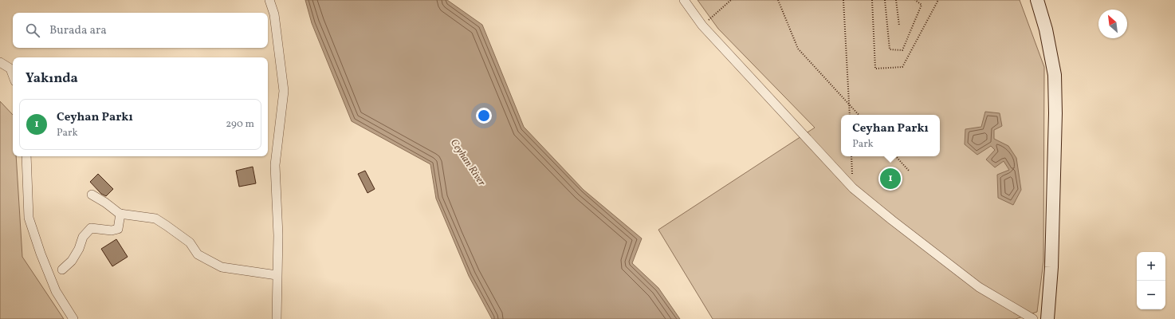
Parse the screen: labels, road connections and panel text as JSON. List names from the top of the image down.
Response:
{
  "water": ["Ceyhan River"],
  "north": "top left",
  "page": {
    "search": "Burada ara",
    "heading": "Yakında",
    "list": [
      {
        "mark": "1",
        "name": "Ceyhan Parkı",
        "note": "Park",
        "value": "290 m"
      }
    ],
    "popup": ["Ceyhan Parkı", "Park"],
    "pins": "1",
    "map_buttons": ["+", "−"]
  }
}
